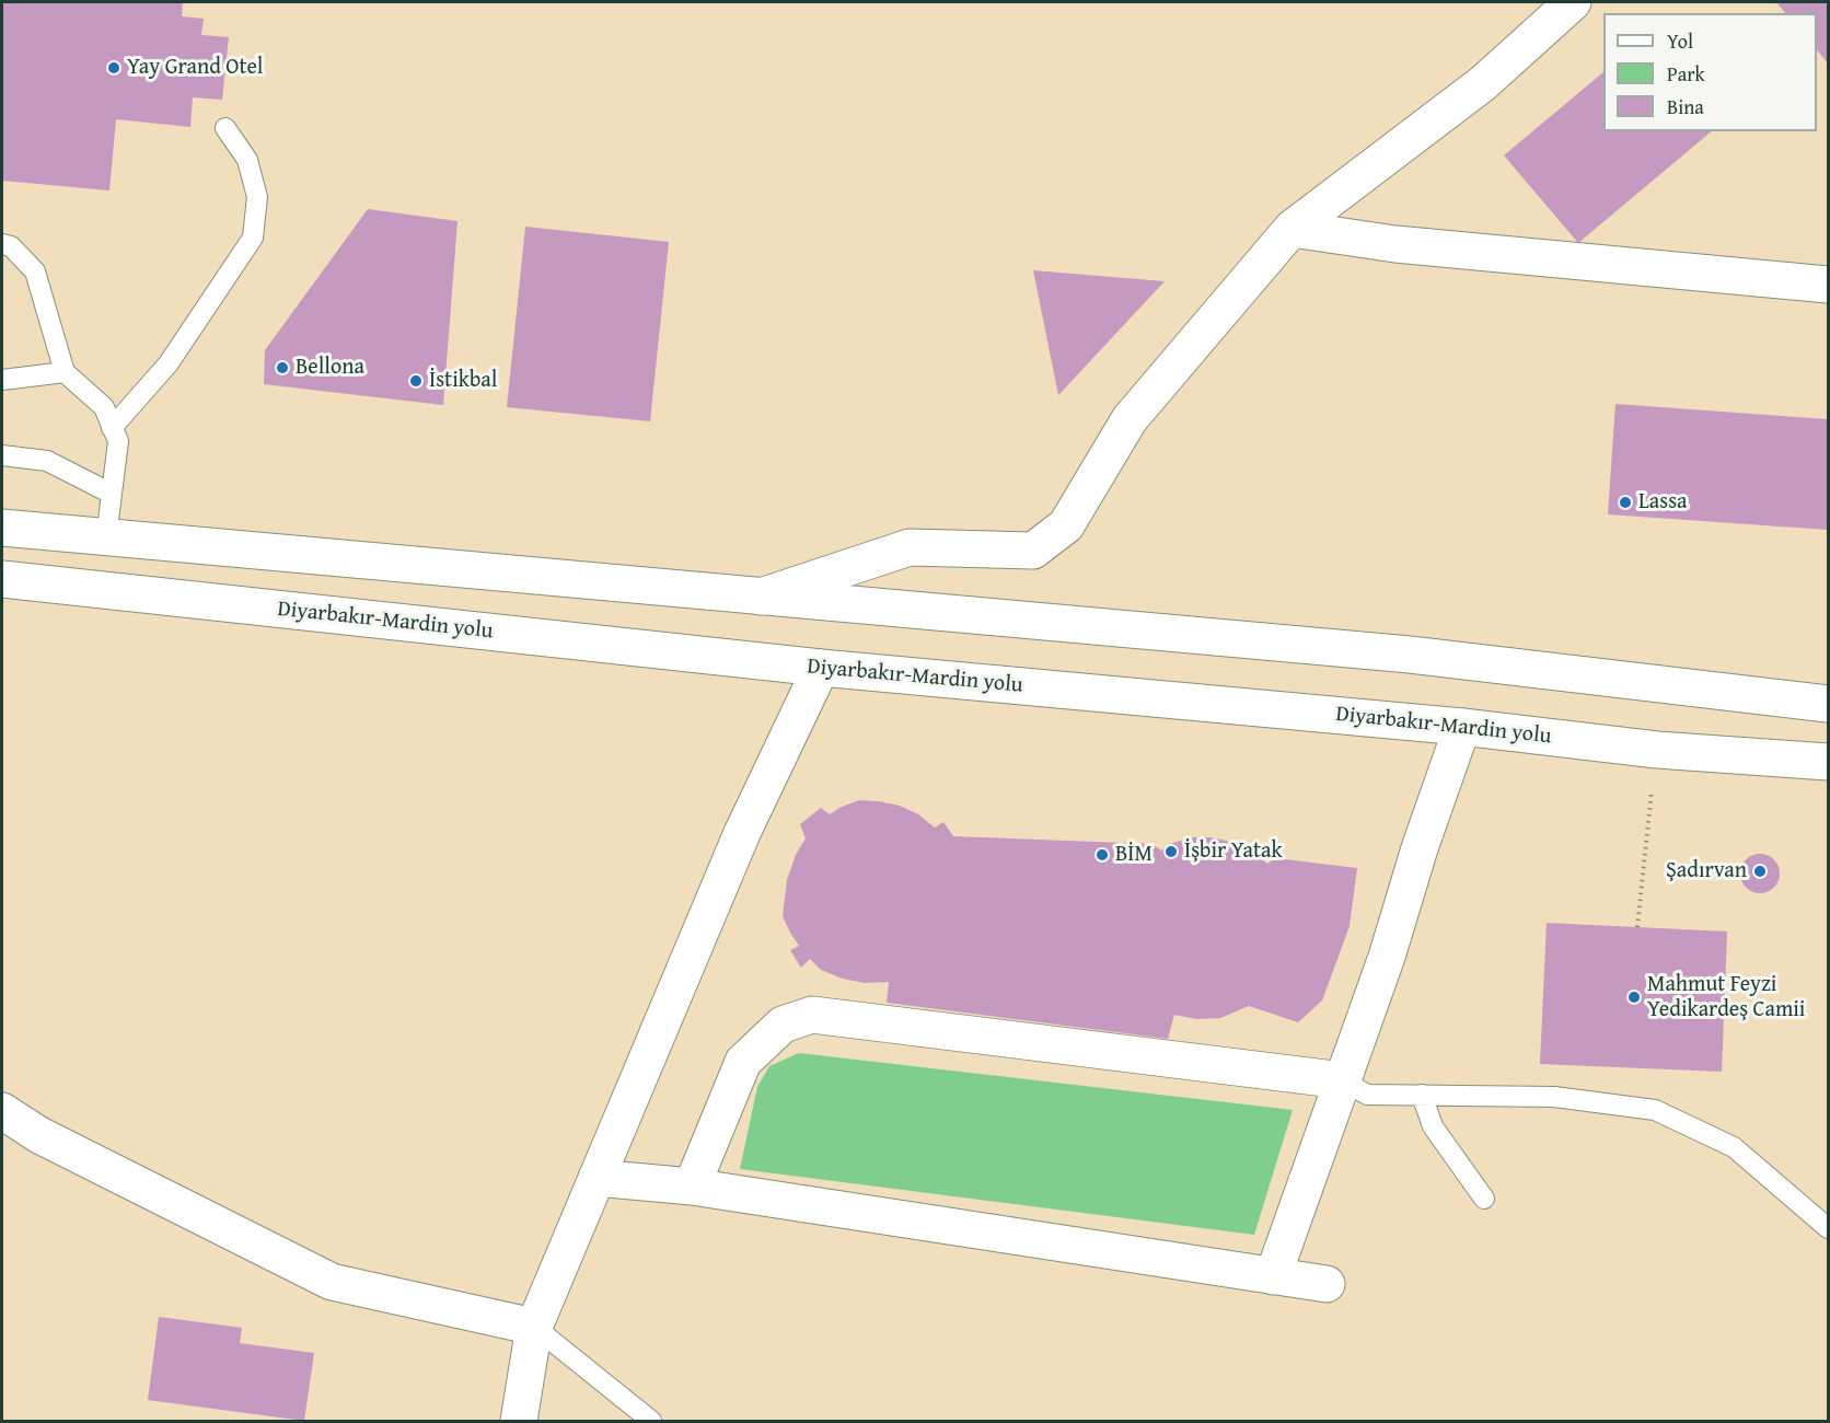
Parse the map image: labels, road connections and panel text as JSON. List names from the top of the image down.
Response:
{
  "streets": {
    "main road": ["Diyarbakır-Mardin yolu"]
  },
  "places": [
    "Yay Grand Otel",
    "Bellona",
    "İstikbal",
    "Lassa",
    "İşbir Yatak",
    "BİM",
    "Şadırvan",
    "Mahmut Feyzi Yedikardeş Camii"
  ],
  "legend": ["Yol", "Park", "Bina"]
}
